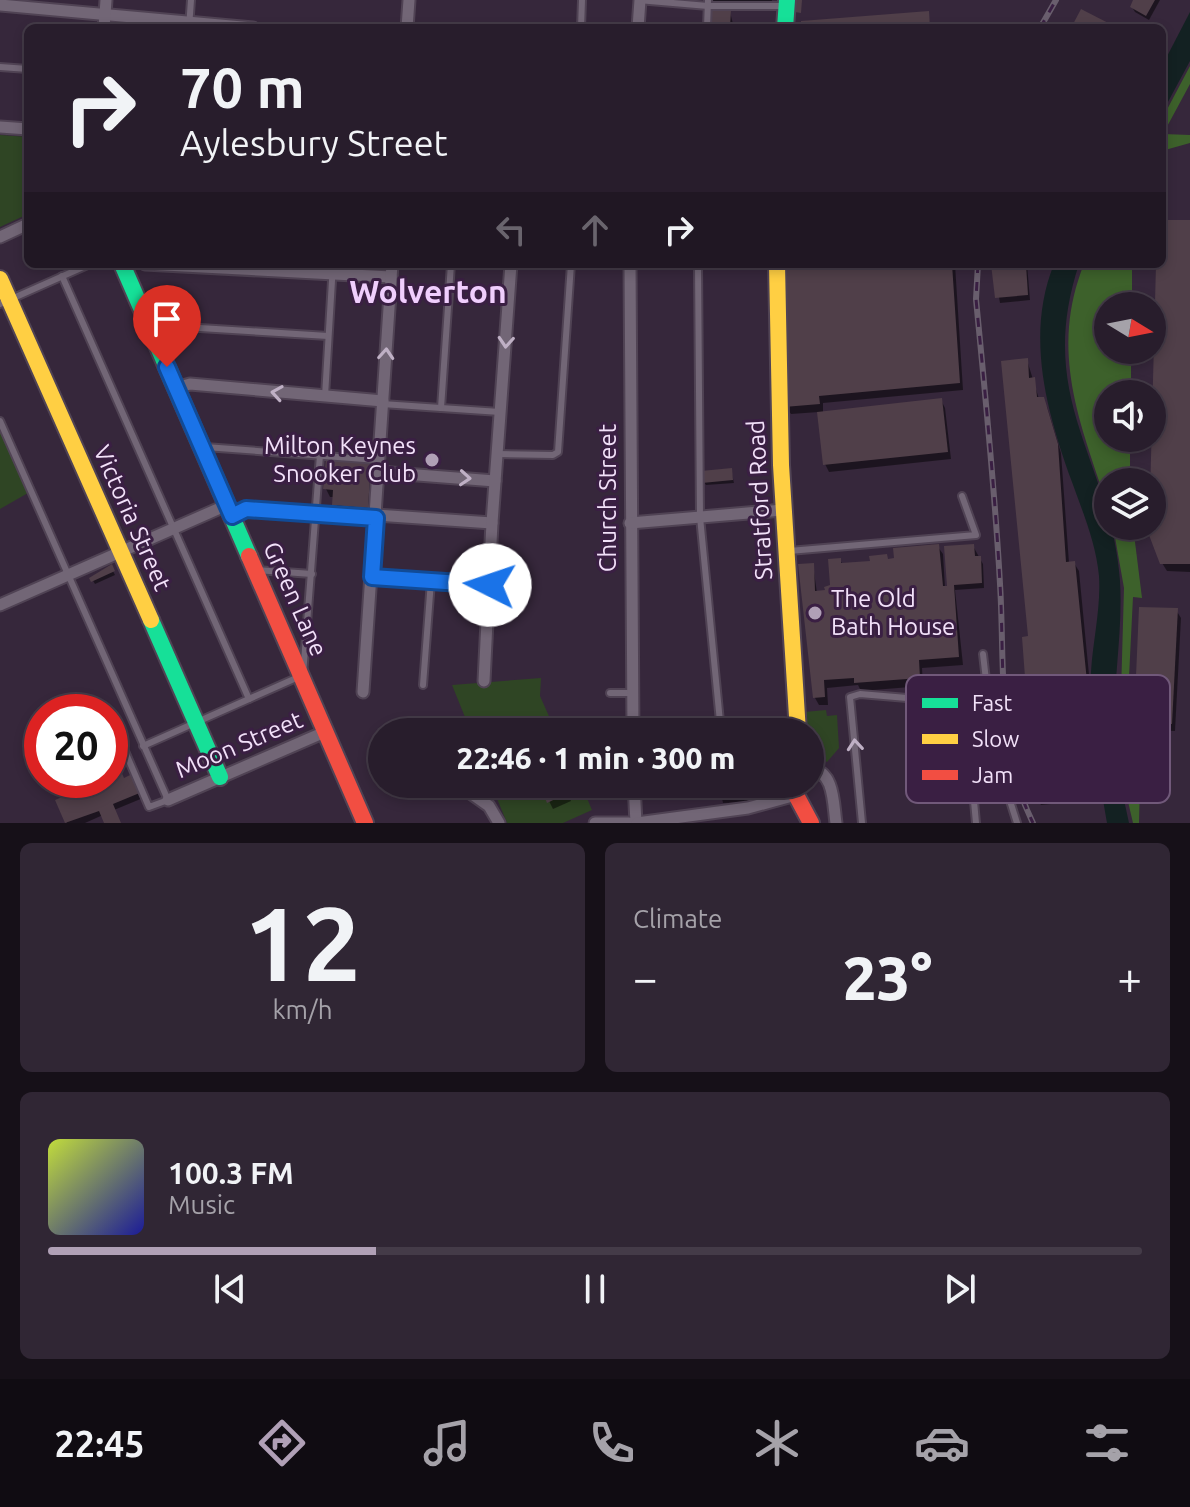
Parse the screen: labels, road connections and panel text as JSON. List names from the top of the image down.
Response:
{
  "streets": {
    "street": [
      "Church Street",
      "Stratford Road",
      "Victoria Street",
      "Green Lane",
      "Moon Street"
    ]
  },
  "crossings": [
    ["Victoria Street", "Moon Street"],
    ["Green Lane", "Moon Street"]
  ],
  "districts": ["Wolverton"],
  "places": ["Milton Keynes Snooker Club", "The Old Bath House"],
  "legend": ["Fast", "Slow", "Jam"],
  "north": "right",
  "page": {
    "turn": ["70 m", "Aylesbury Street"],
    "limit": "20",
    "trip": "22:46 · 1 min · 300 m",
    "tile": [
      ["12", "km/h"],
      "Climate"
    ],
    "heat": ["−", "23°", "+"],
    "song": ["100.3 FM", "Music"],
    "tabs": "22:45"
  }
}
